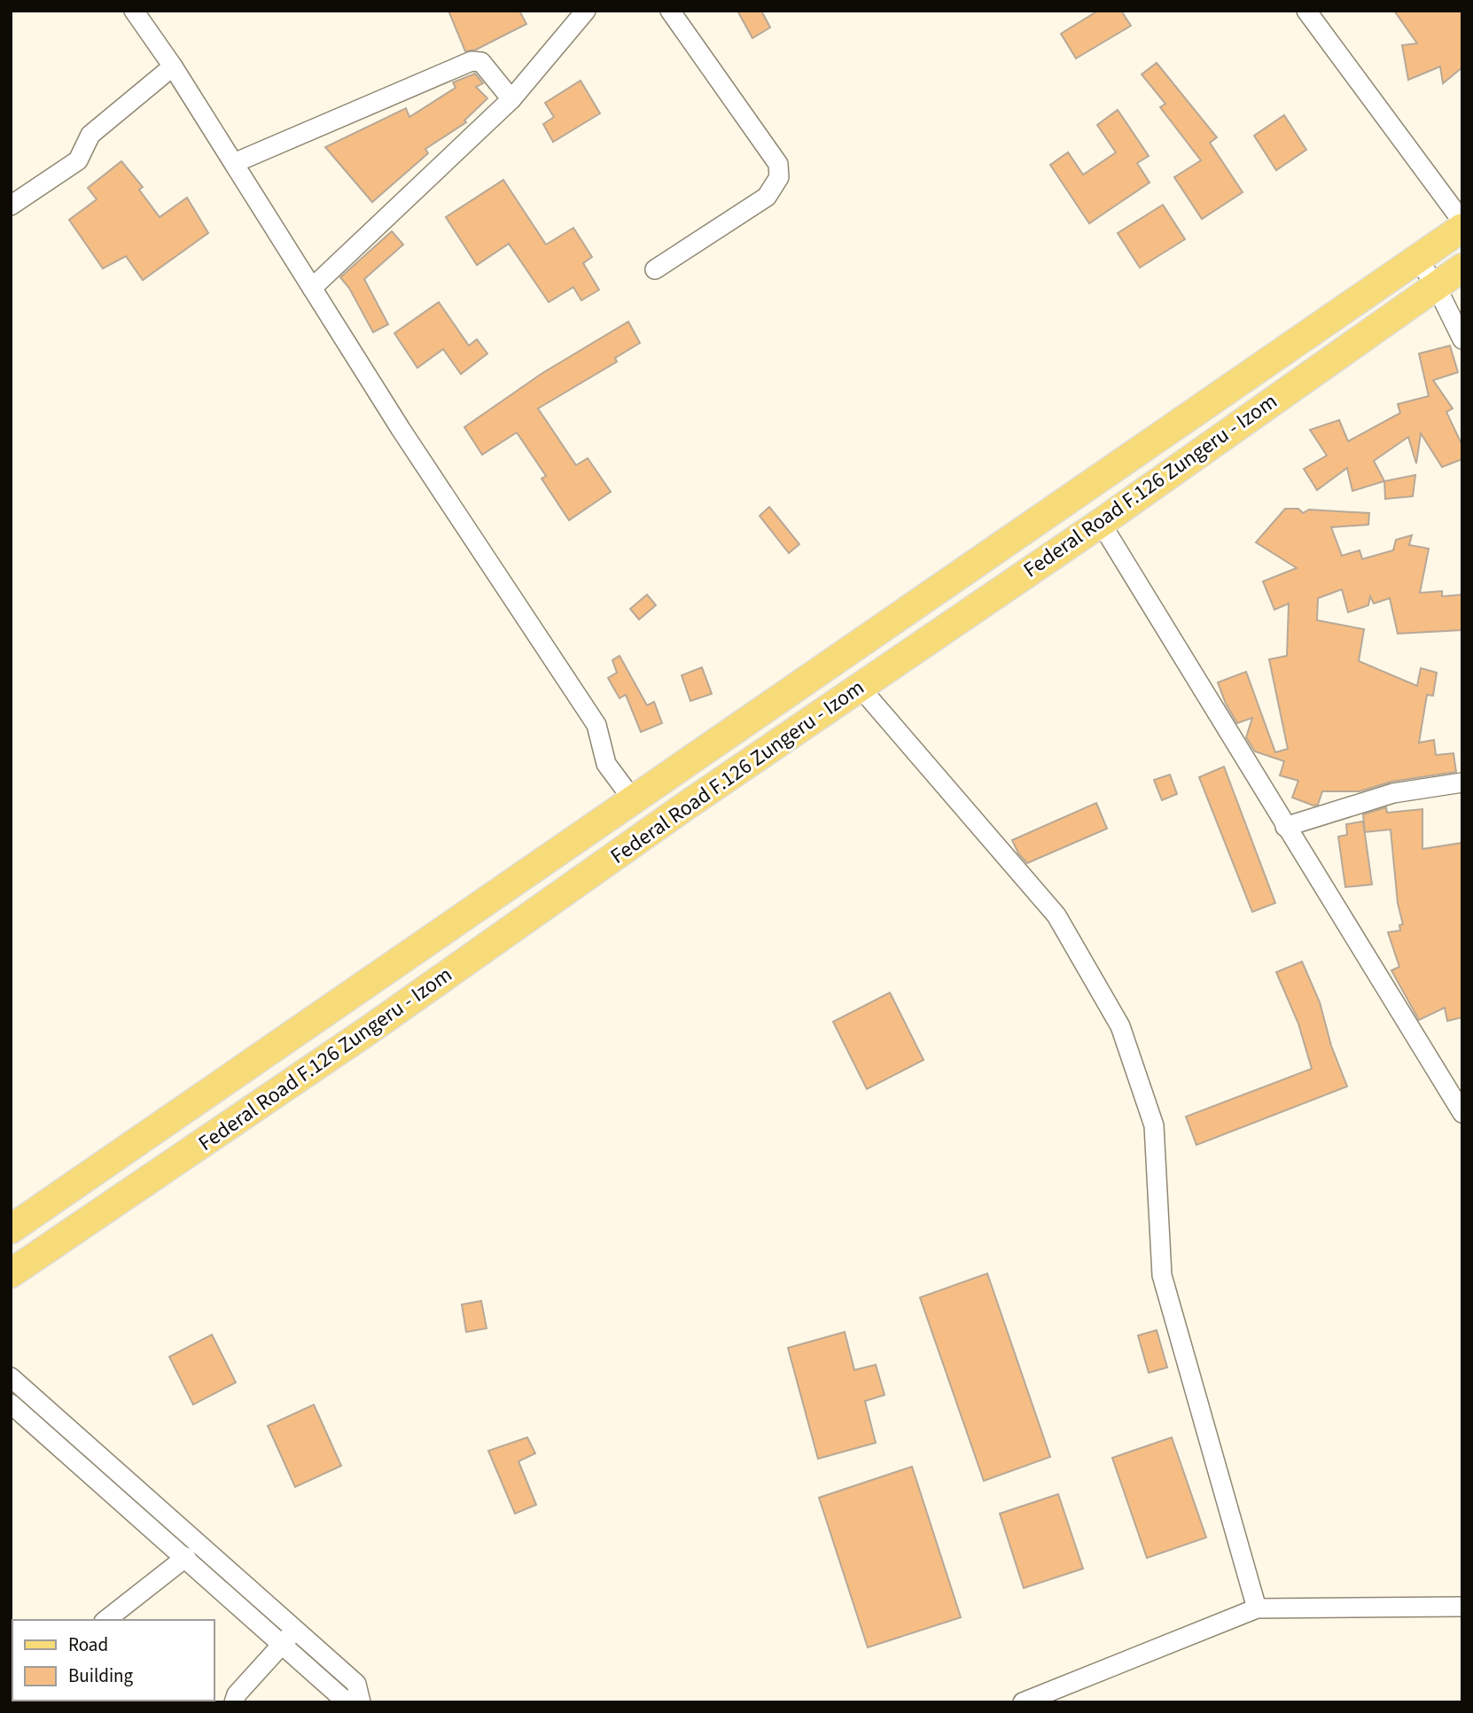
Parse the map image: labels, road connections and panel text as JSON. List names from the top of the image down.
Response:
{
  "streets": {
    "main road": ["Federal Road F.126 Zungeru - Izom"]
  },
  "legend": ["Road", "Building"]
}
